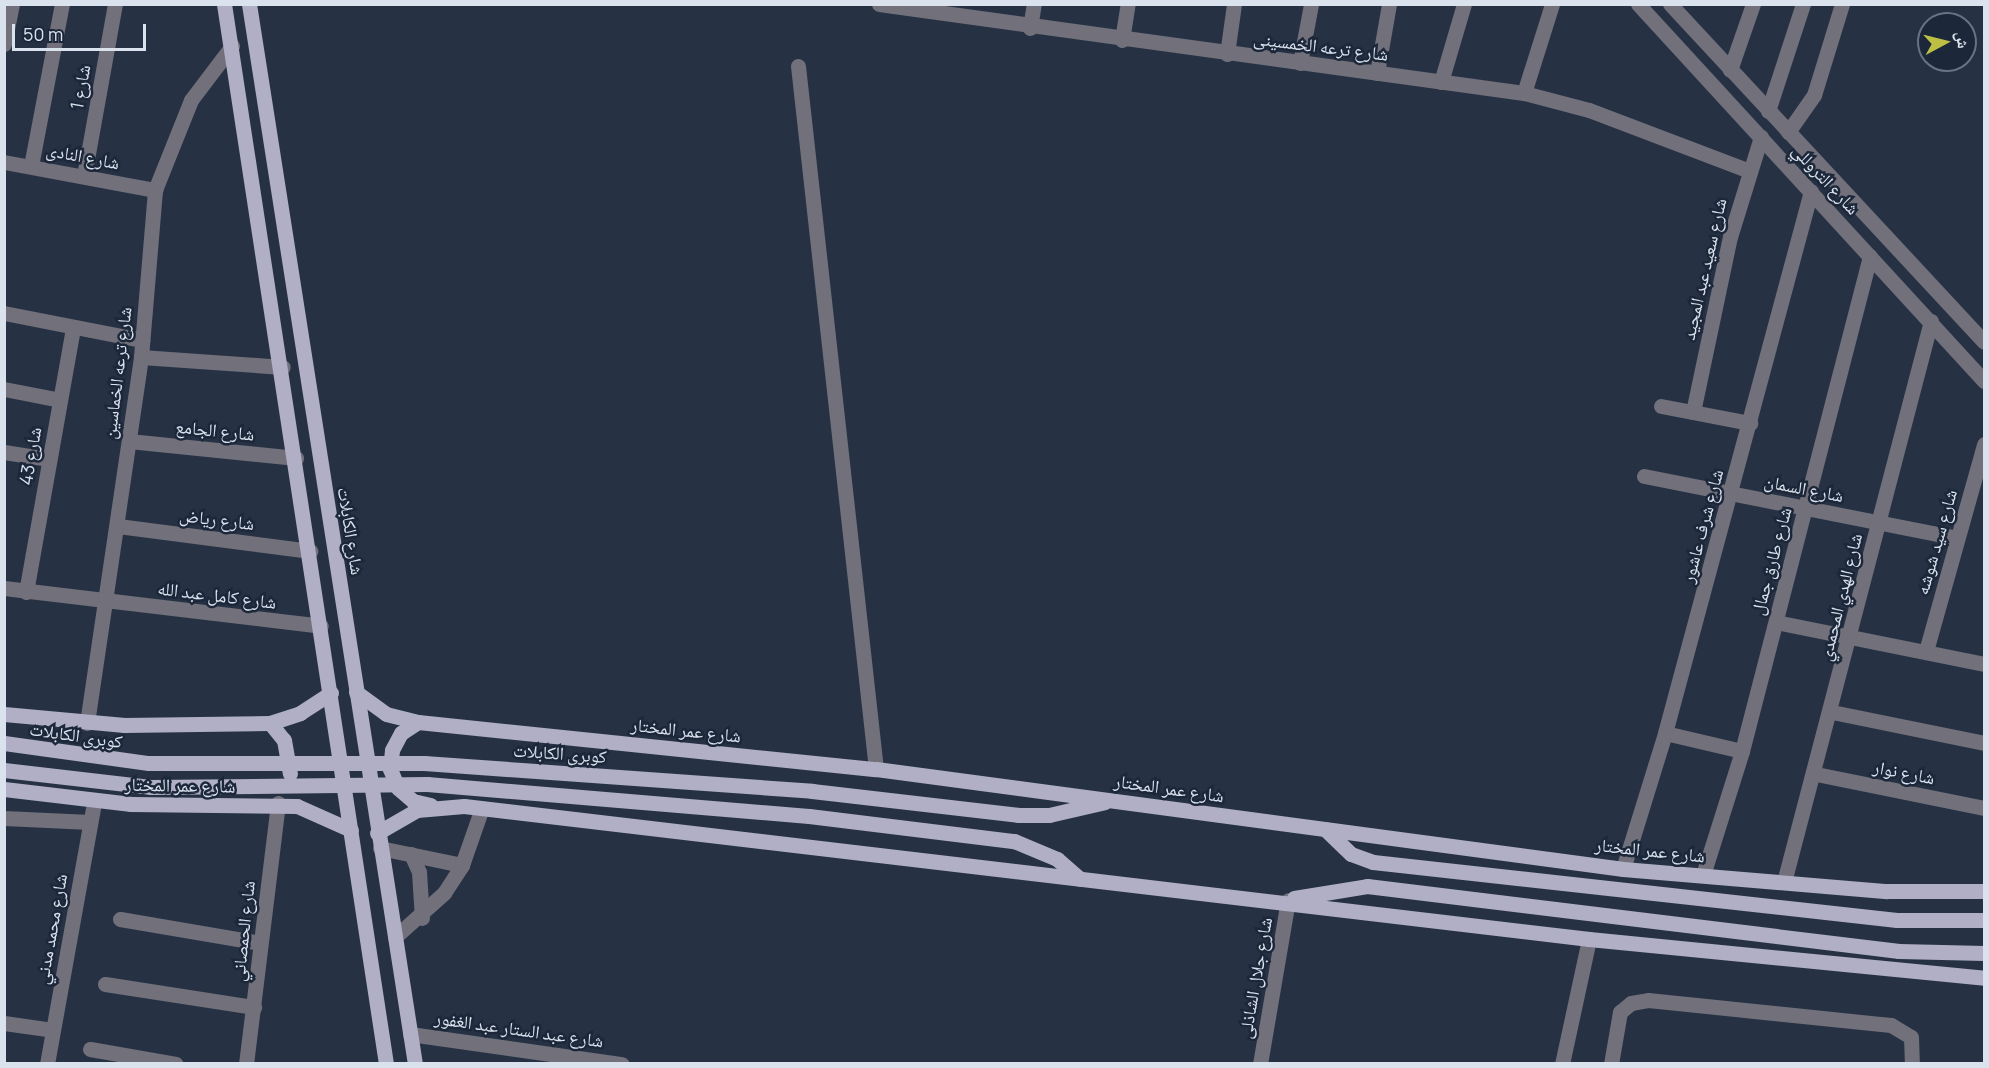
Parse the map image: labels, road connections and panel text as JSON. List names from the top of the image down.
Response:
{
  "streets": {
    "main road": ["شارع الكابلات", "شارع عمر المختار", "كوبرى الكابلات"],
    "street": [
      "شارع ترعه الخمسينى",
      "شارع 1",
      "شارع النادى",
      "شارع التروللي",
      "شارع سعيد عبد المجيد",
      "شارع ترعه الخماسين",
      "شارع الجامع",
      "شارع 43",
      "شارع السمان",
      "شارع رياض",
      "شارع شرف عاشور",
      "شارع سيد شوشه",
      "شارع طارق جمال",
      "شارع كامل عبد الله",
      "شارع الهدي المحمدي",
      "شارع نوار",
      "شارع محمد مدني",
      "شارع الحمصاني",
      "شارع جلال الشاذلى",
      "شارع عبد الستار عبد الغفور"
    ]
  },
  "crossings": [
    ["شارع ترعه الخمسينى", "شارع سعيد عبد المجيد"],
    ["شارع 1", "شارع النادى"],
    ["شارع النادى", "شارع ترعه الخماسين"],
    ["شارع التروللي", "شارع سعيد عبد المجيد"],
    ["شارع التروللي", "شارع شرف عاشور"],
    ["شارع التروللي", "شارع طارق جمال"],
    ["شارع التروللي", "شارع الهدي المحمدي"],
    ["شارع ترعه الخماسين", "شارع الجامع"],
    ["شارع ترعه الخماسين", "شارع رياض"],
    ["شارع ترعه الخماسين", "شارع كامل عبد الله"],
    ["شارع 43", "شارع كامل عبد الله"],
    ["شارع السمان", "شارع شرف عاشور"],
    ["شارع السمان", "شارع سيد شوشه"],
    ["شارع السمان", "شارع طارق جمال"],
    ["شارع السمان", "شارع الهدي المحمدي"],
    ["شارع شرف عاشور", "شارع عمر المختار"],
    ["شارع الكابلات", "شارع عمر المختار"],
    ["شارع الكابلات", "شارع عبد الستار عبد الغفور"],
    ["شارع طارق جمال", "شارع عمر المختار"],
    ["شارع الهدي المحمدي", "شارع عمر المختار"],
    ["شارع الهدي المحمدي", "شارع نوار"],
    ["شارع عمر المختار", "كوبرى الكابلات"],
    ["شارع عمر المختار", "شارع محمد مدني"],
    ["شارع عمر المختار", "شارع الحمصاني"]
  ],
  "scale_bar": "50 m",
  "north": "right"
}
